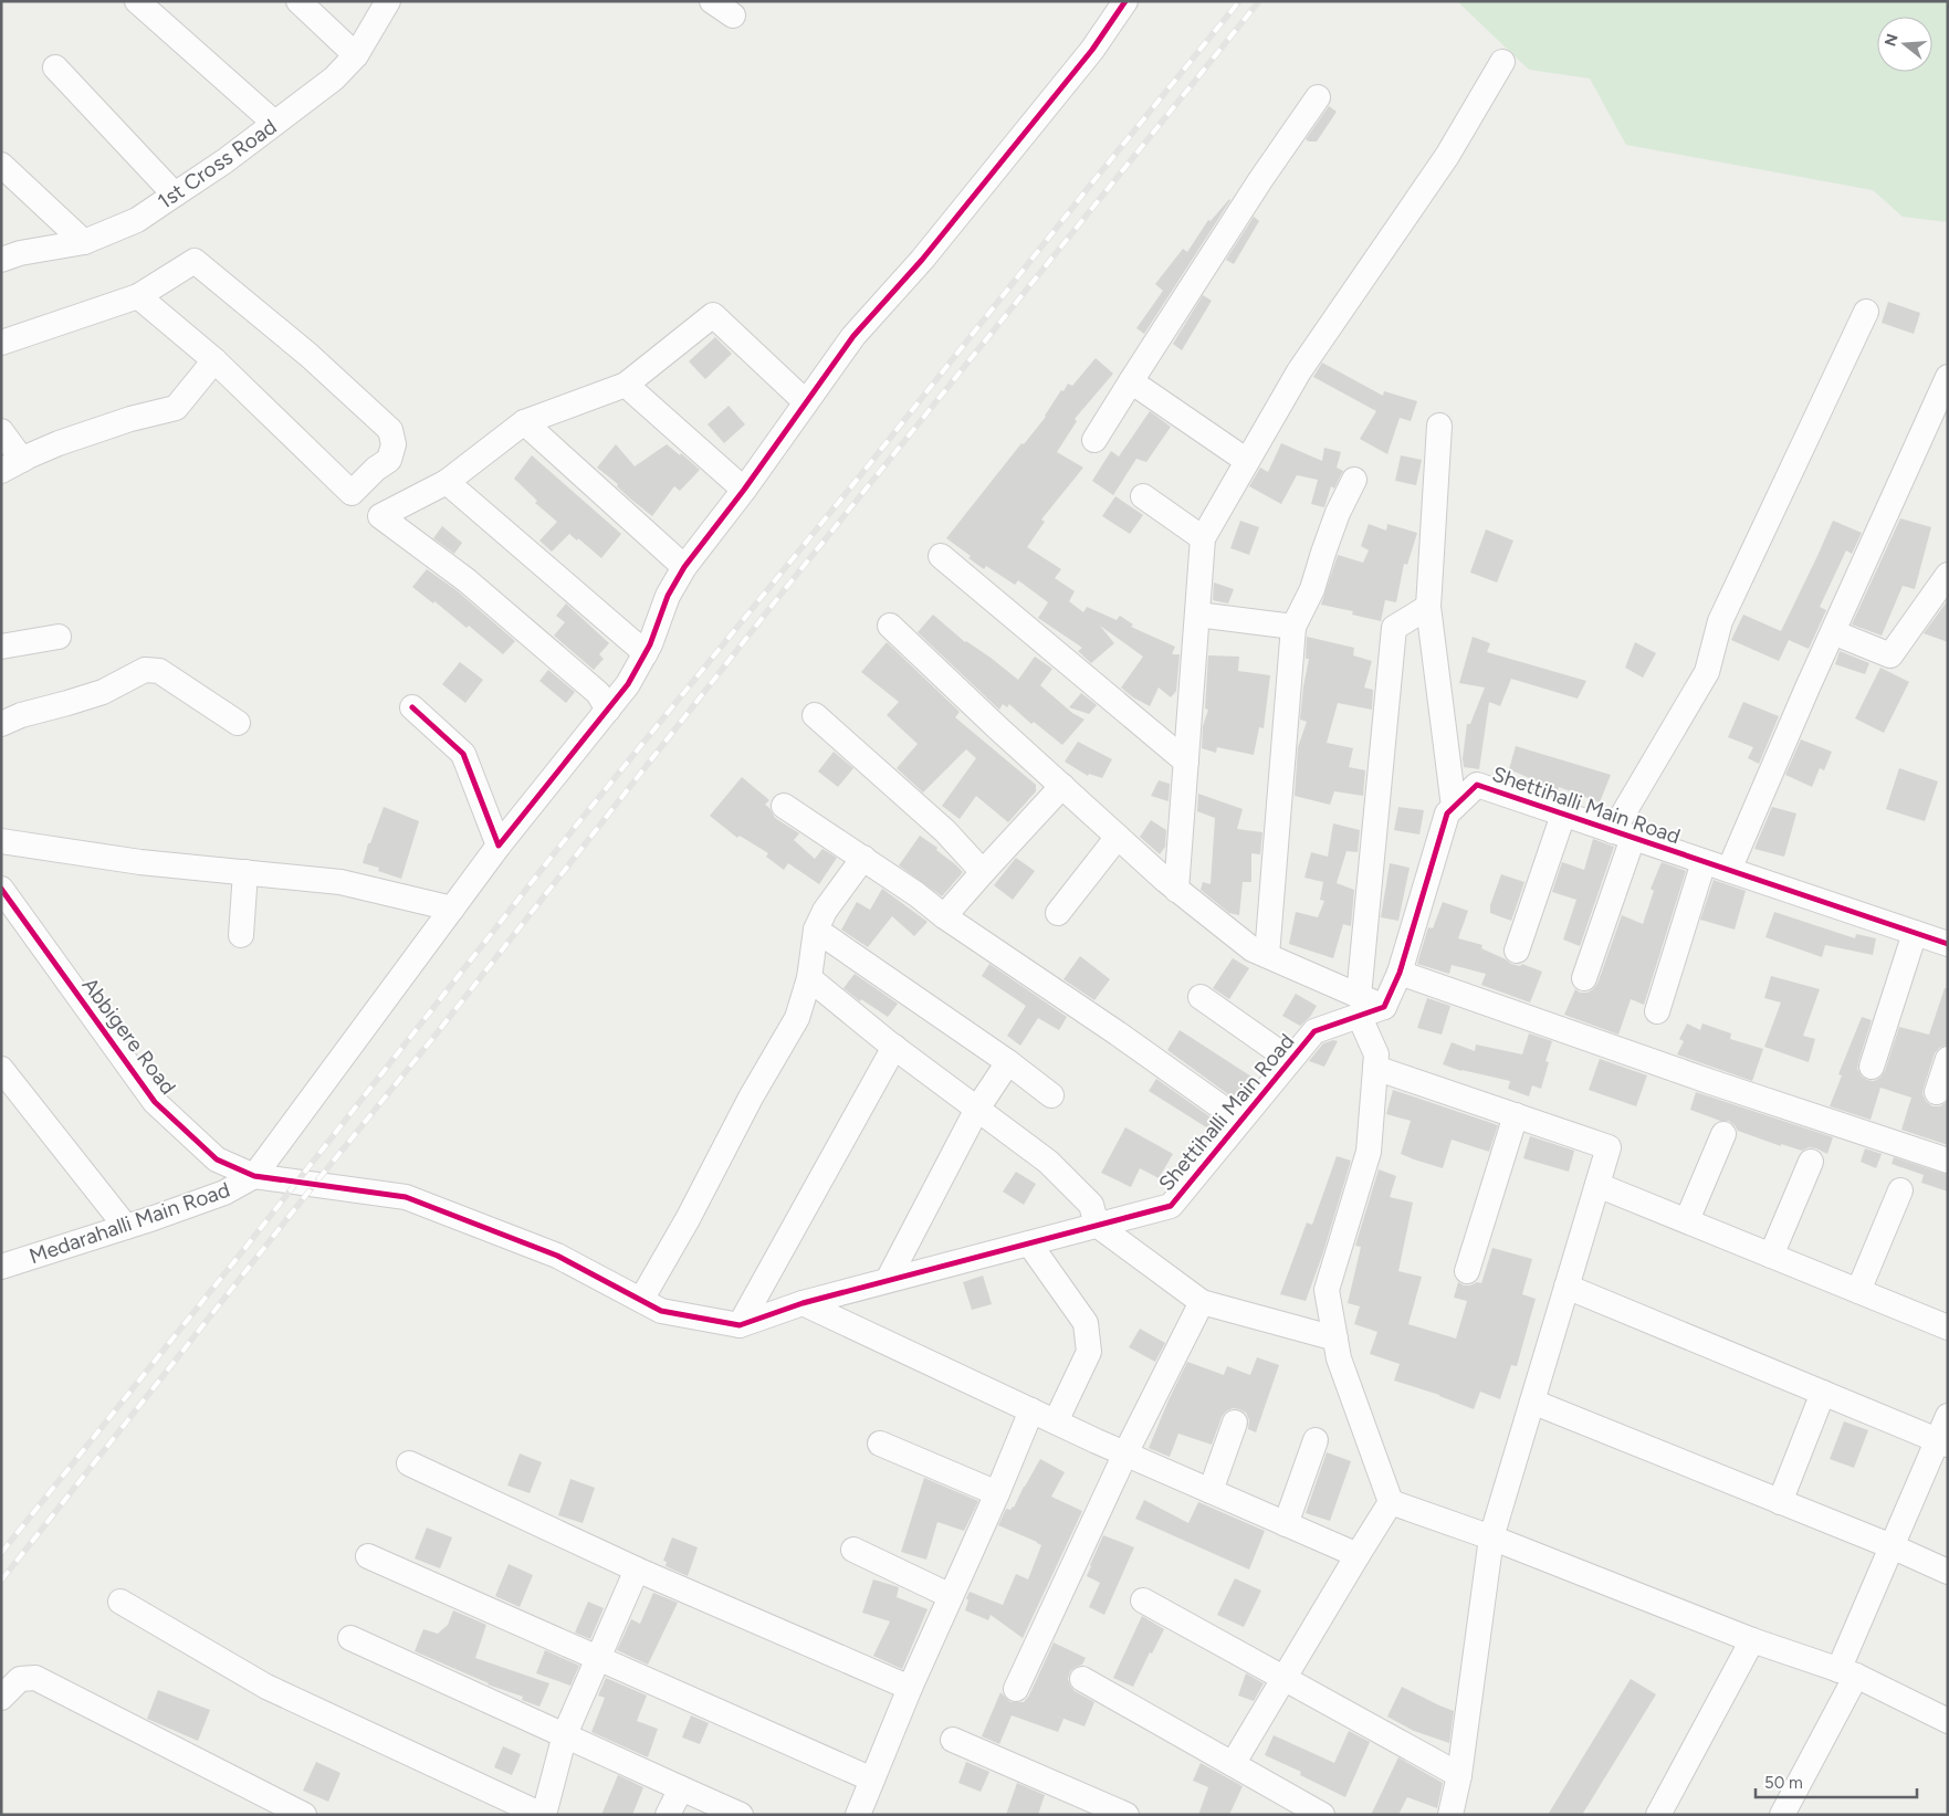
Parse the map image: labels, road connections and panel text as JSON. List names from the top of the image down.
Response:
{
  "streets": {
    "street": [
      "1st Cross Road",
      "Shettihalli Main Road",
      "Abbigere Road",
      "Medarahalli Main Road"
    ]
  },
  "crossings": [
    ["Shettihalli Main Road", "Abbigere Road"],
    ["Shettihalli Main Road", "Medarahalli Main Road"],
    ["Abbigere Road", "Medarahalli Main Road"]
  ],
  "scale_bar": "50 m",
  "north": "left"
}
